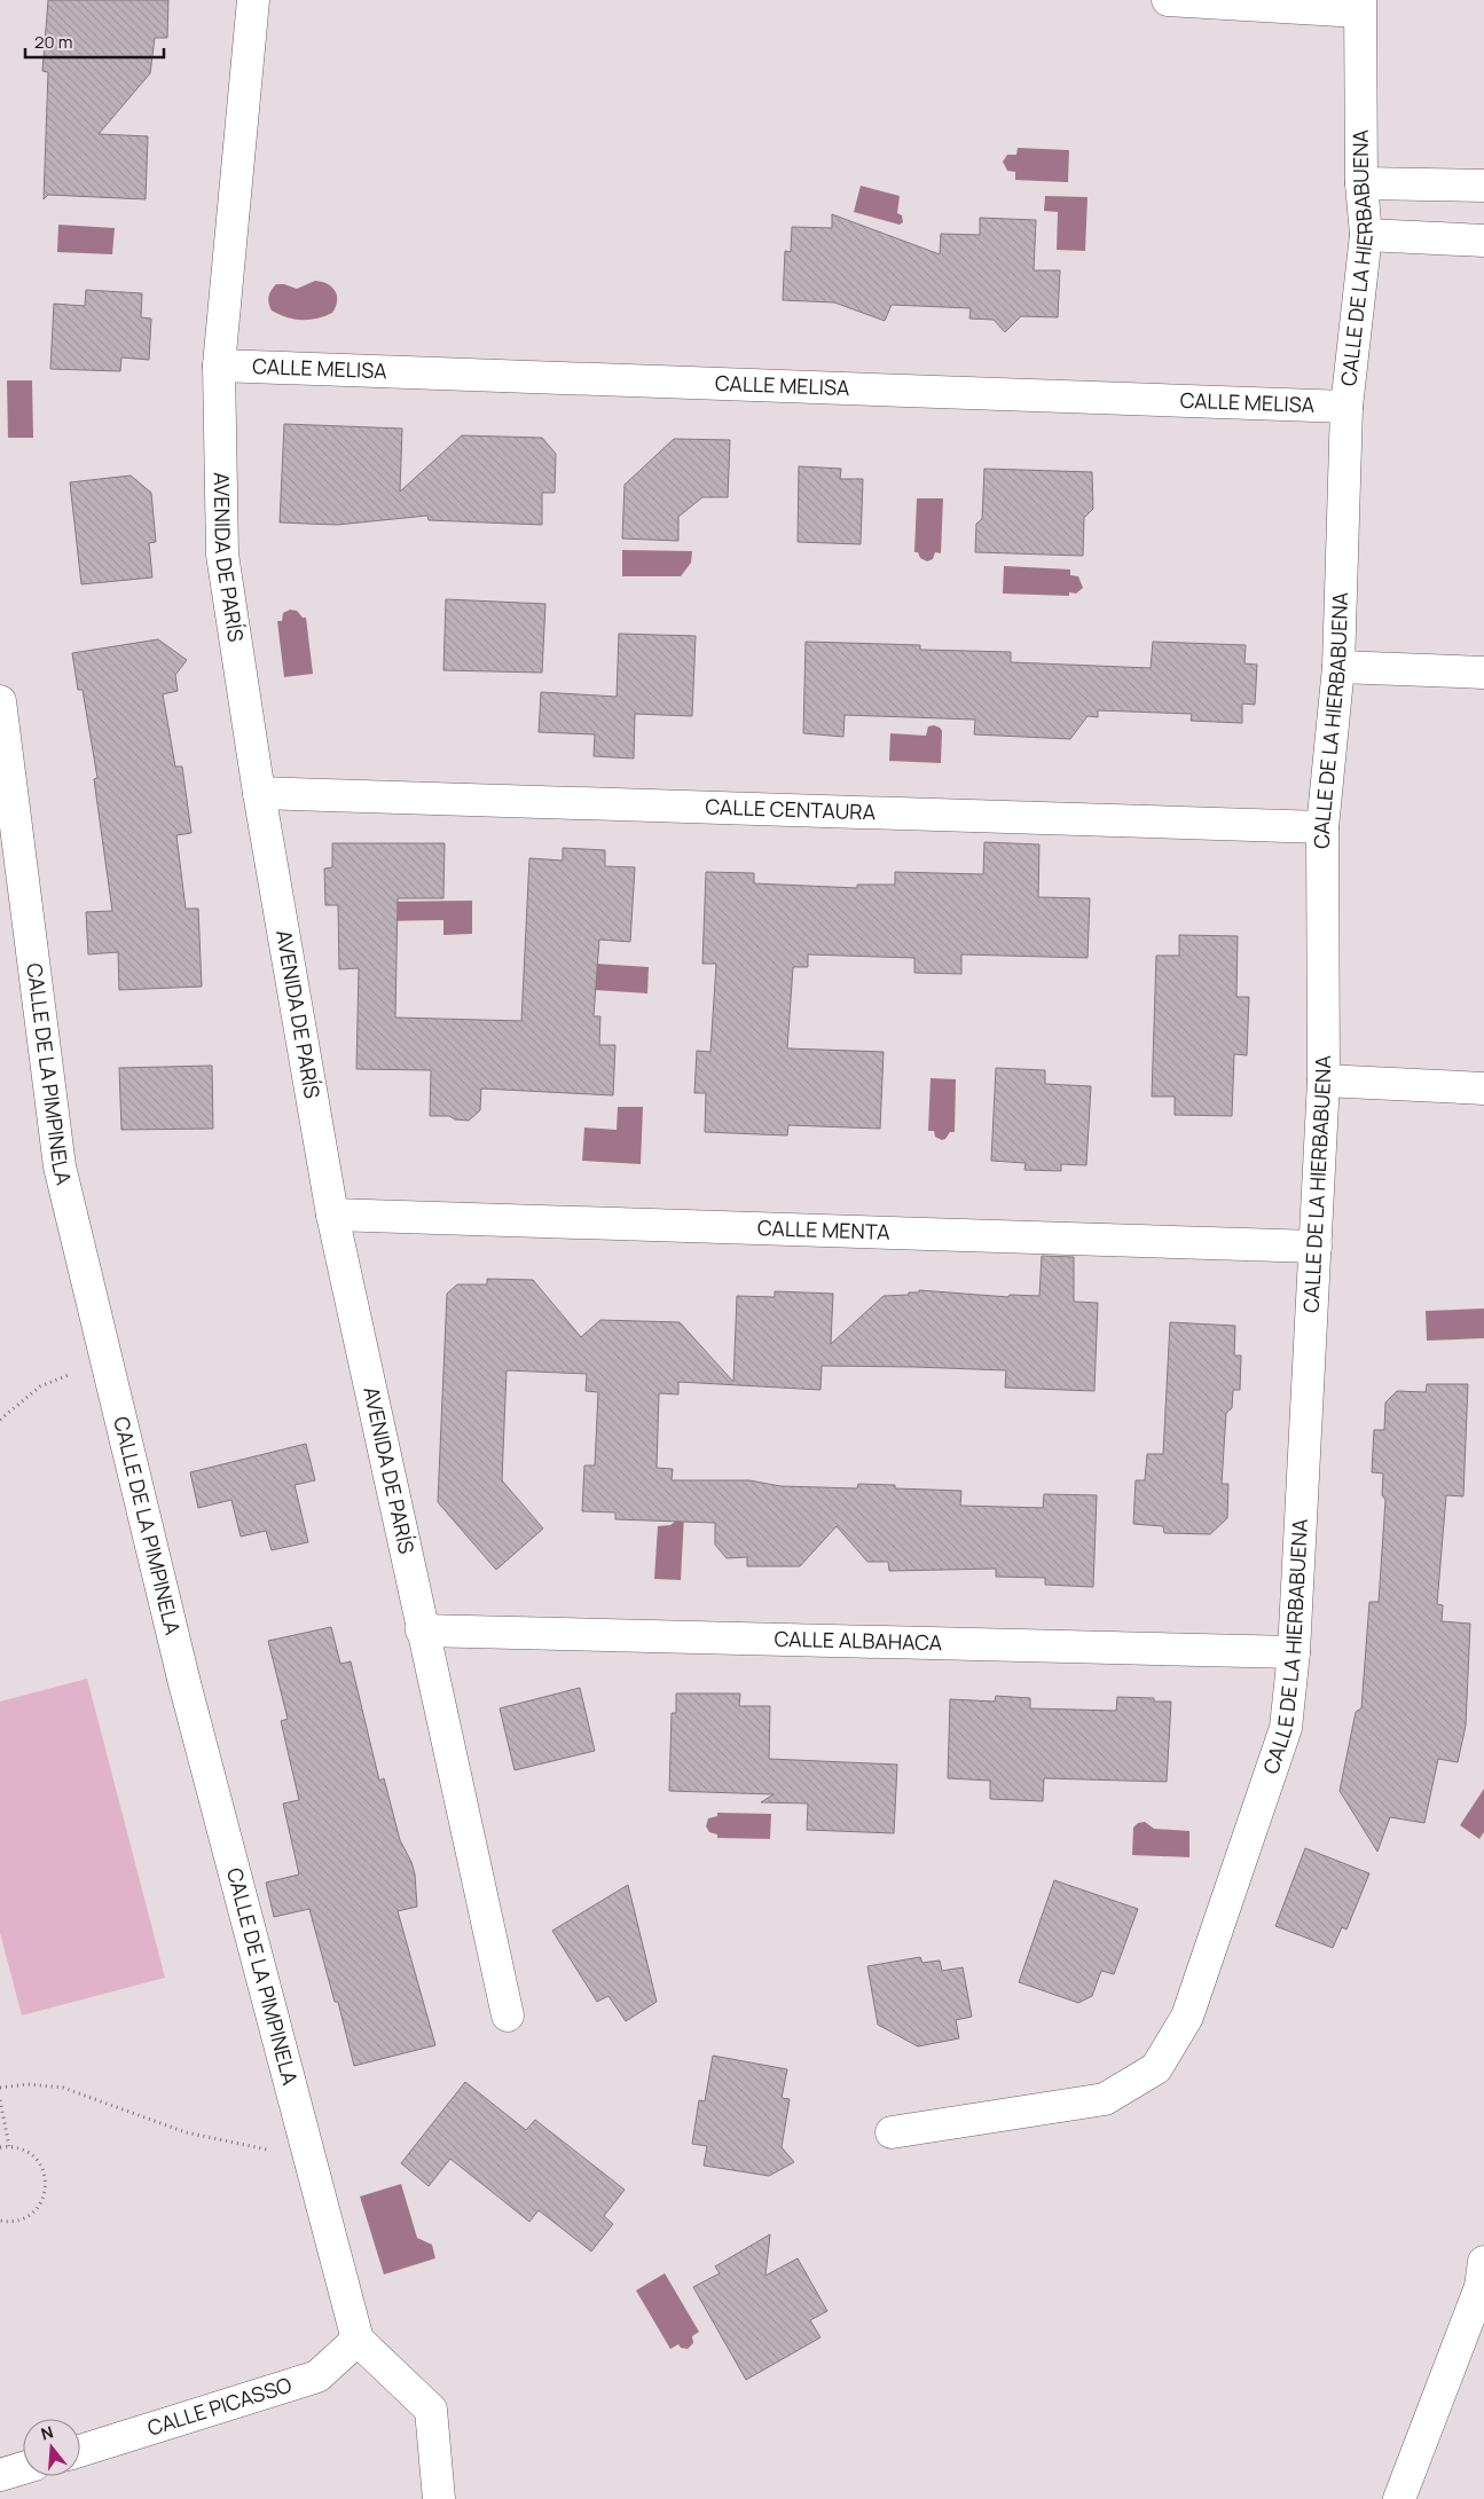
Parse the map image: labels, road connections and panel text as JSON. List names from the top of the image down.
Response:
{
  "streets": {
    "street": [
      "CALLE DE LA HIERBABUENA",
      "CALLE MELISA",
      "AVENIDA DE PARÍS",
      "CALLE CENTAURA",
      "CALLE DE LA PIMPINELA",
      "CALLE MENTA",
      "CALLE ALBAHACA",
      "CALLE PICASSO"
    ]
  },
  "crossings": [
    ["CALLE DE LA HIERBABUENA", "CALLE MELISA"],
    ["CALLE DE LA HIERBABUENA", "CALLE CENTAURA"],
    ["CALLE DE LA HIERBABUENA", "CALLE MENTA"],
    ["CALLE DE LA HIERBABUENA", "CALLE ALBAHACA"],
    ["CALLE MELISA", "AVENIDA DE PARÍS"],
    ["AVENIDA DE PARÍS", "CALLE CENTAURA"],
    ["AVENIDA DE PARÍS", "CALLE MENTA"],
    ["AVENIDA DE PARÍS", "CALLE ALBAHACA"],
    ["CALLE DE LA PIMPINELA", "CALLE PICASSO"]
  ],
  "scale_bar": "20 m",
  "north": "top"
}
